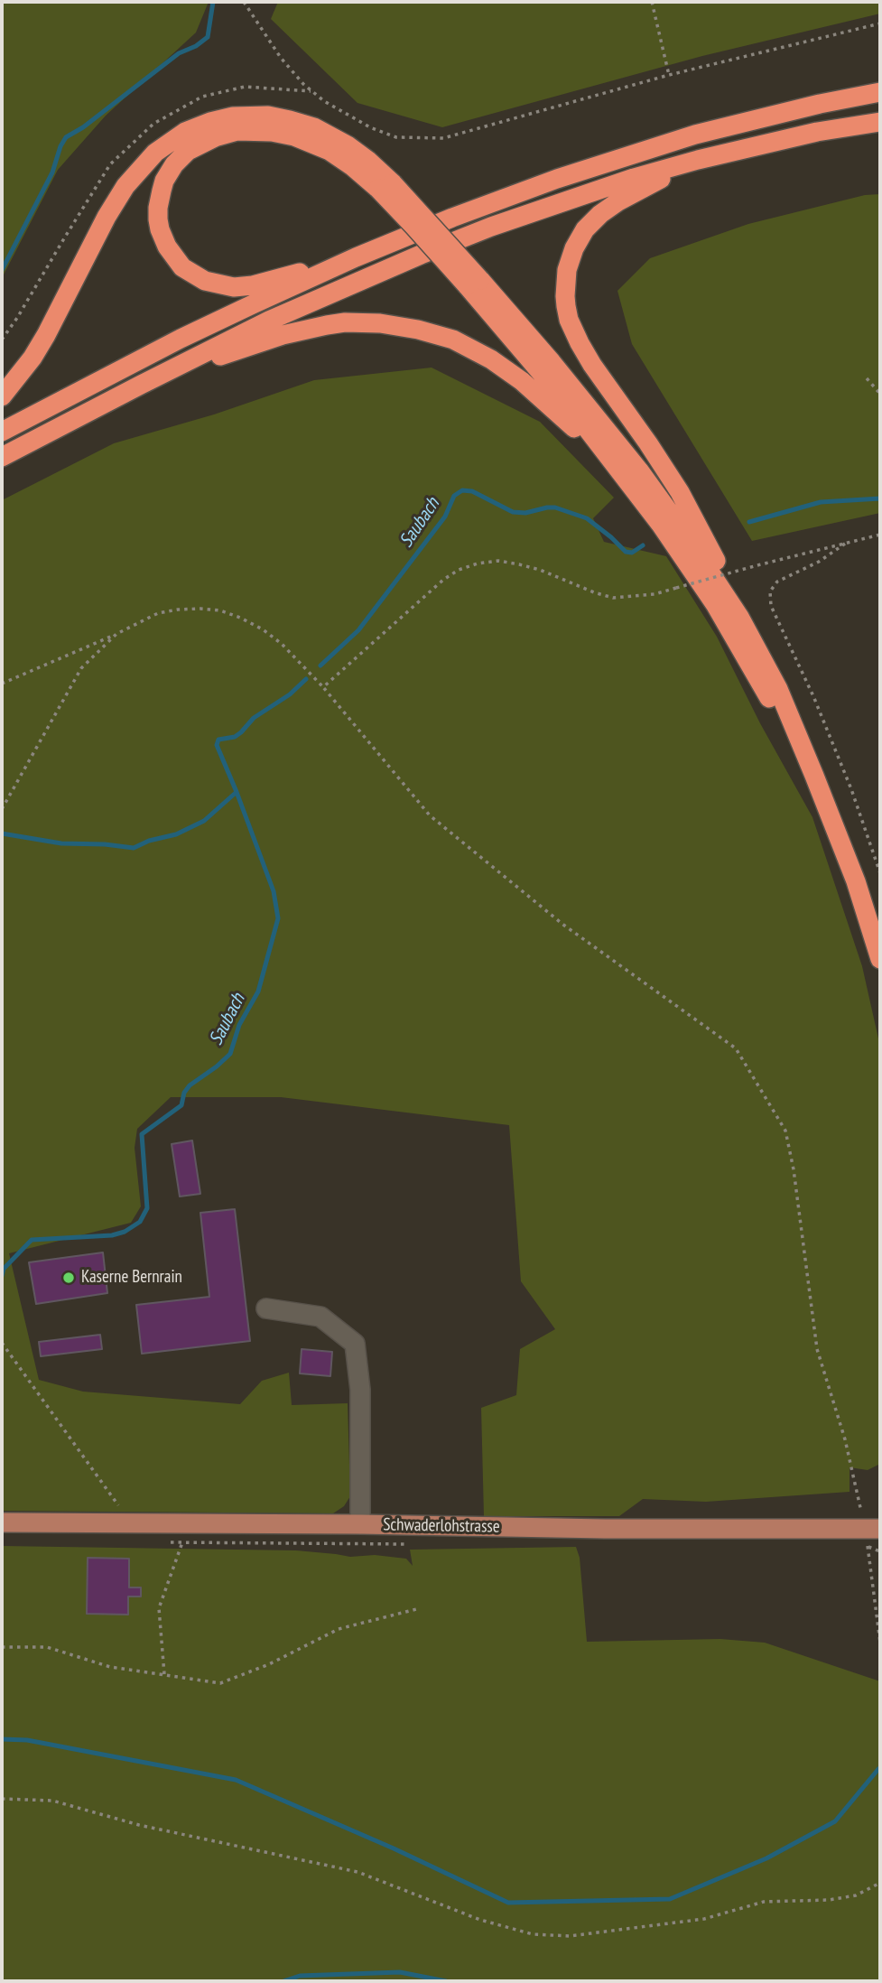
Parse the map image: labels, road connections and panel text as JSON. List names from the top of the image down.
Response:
{
  "streets": {
    "main road": ["Schwaderlohstrasse"]
  },
  "water": ["Saubach"],
  "places": ["Kaserne Bernrain"]
}
